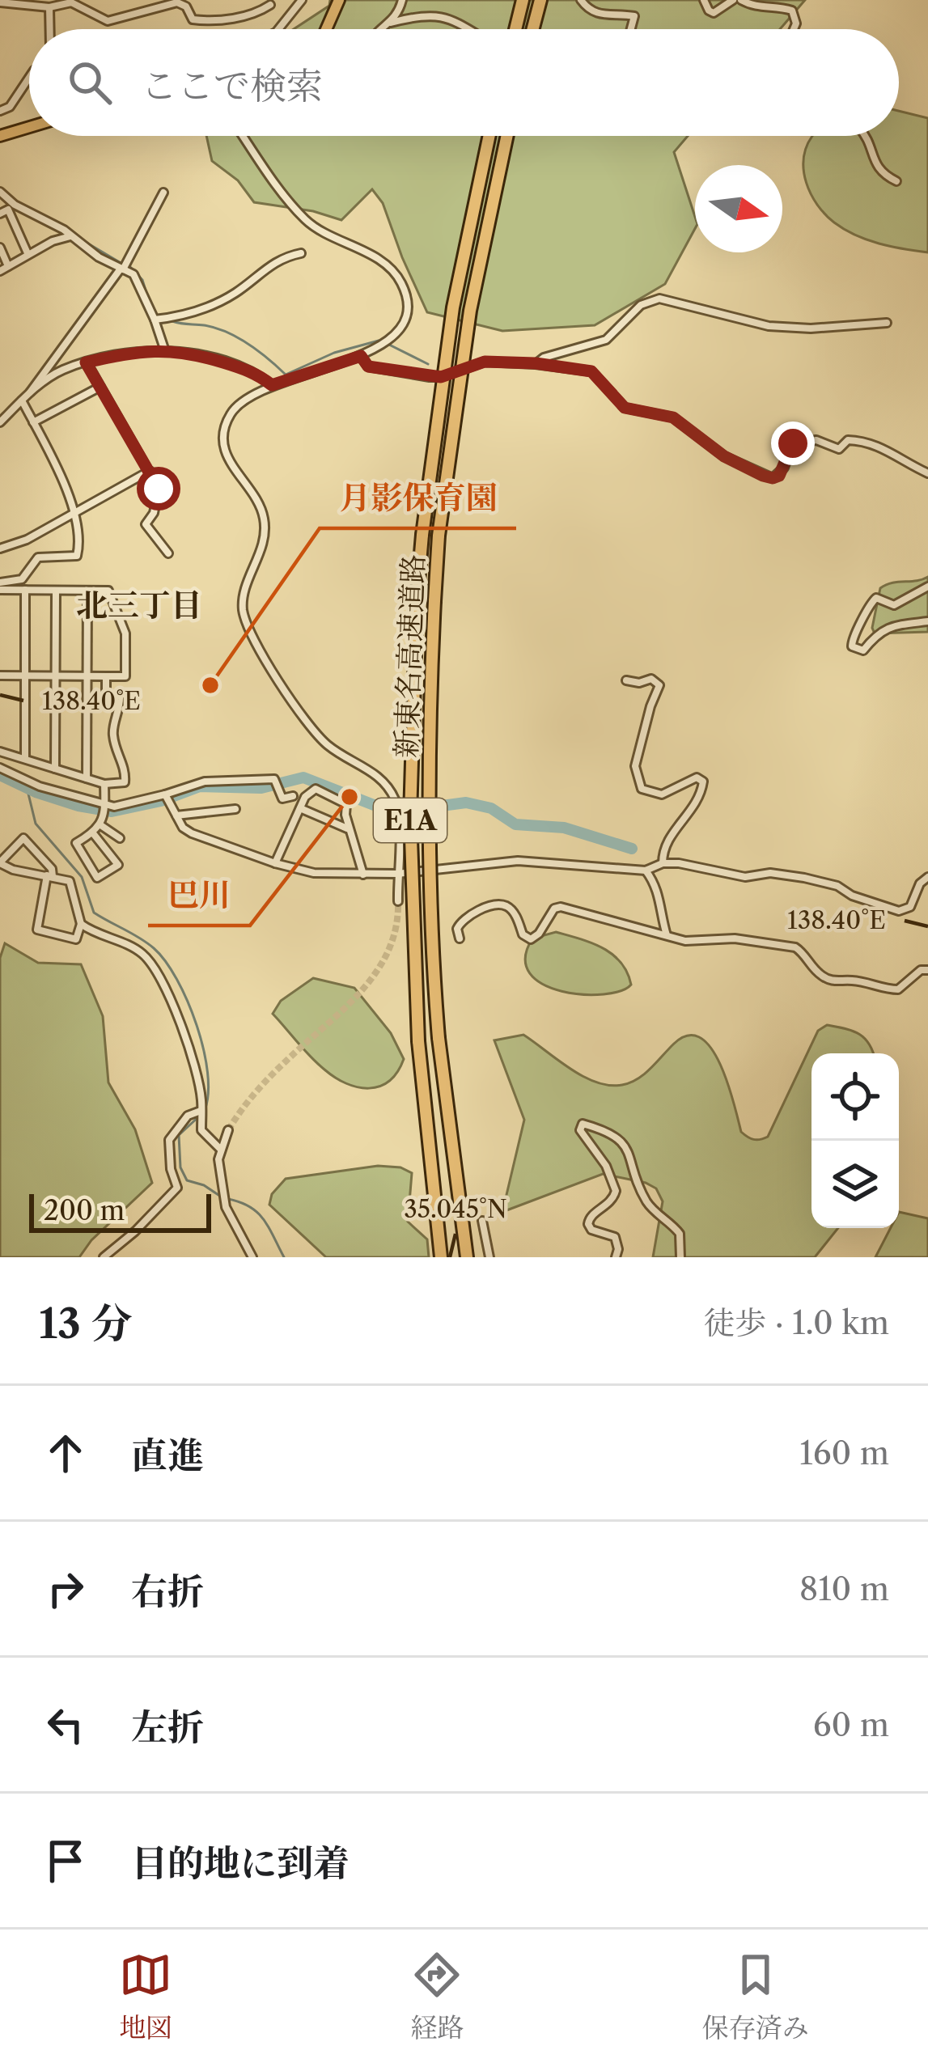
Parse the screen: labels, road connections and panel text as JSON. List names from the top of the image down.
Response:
{
  "streets": {
    "highway": ["新東名高速道路", "E1A"]
  },
  "districts": ["北三丁目"],
  "places": ["月影保育園", "巴川"],
  "scale_bar": "200 m",
  "north": "right",
  "page": {
    "search": "ここで検索",
    "scale": "200 m",
    "heading": ["13 分", "徒歩 · 1.0 km"],
    "list": [
      ["直進", "160 m"],
      ["右折", "810 m"],
      ["左折", "60 m"],
      "目的地に到着"
    ],
    "nav": ["地図", "経路", "保存済み"]
  },
  "coordinates": ["138.40°E", "35.045°N"]
}
